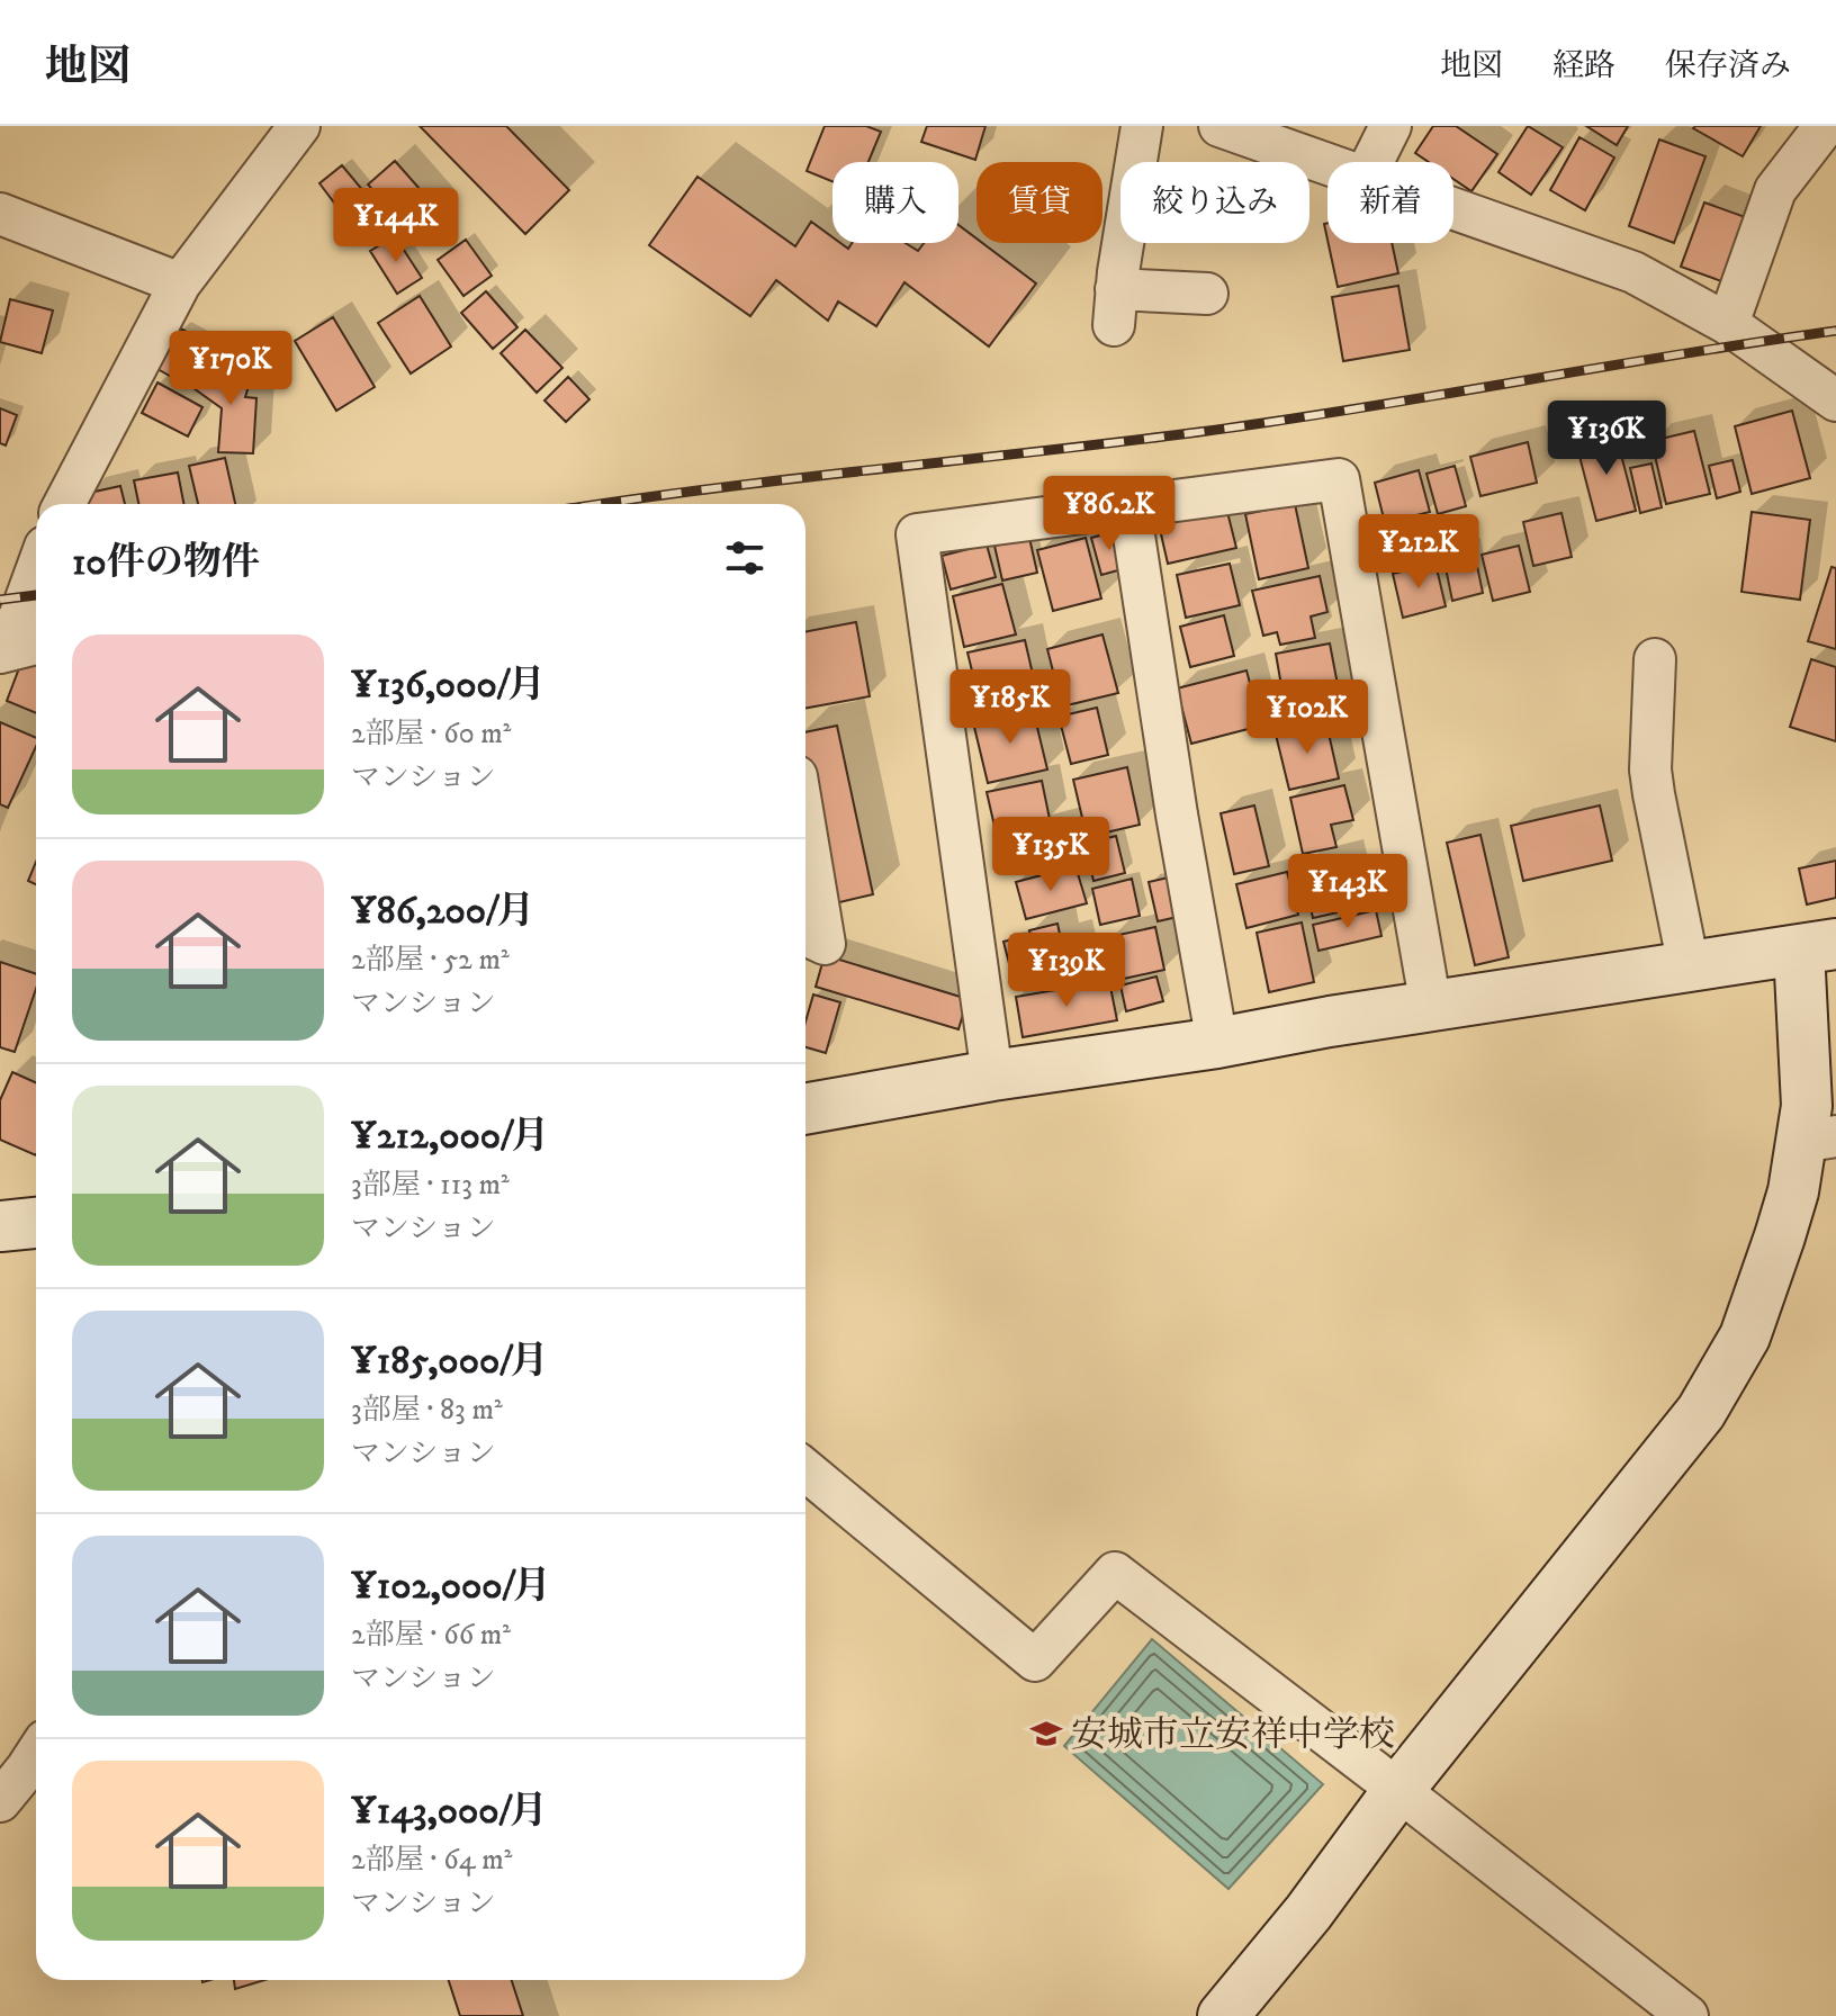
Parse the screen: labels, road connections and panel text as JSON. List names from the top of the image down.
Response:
{
  "places": {
    "school or university": ["安城市立安祥中学校"]
  },
  "page": {
    "header": "地図",
    "nav": ["地図", "経路", "保存済み"],
    "chip": [
      "購入",
      "賃貸",
      "絞り込み",
      "新着"
    ],
    "price": [
      "¥144K",
      "¥170K",
      "¥136K",
      "¥86.2K",
      "¥212K",
      "¥185K",
      "¥102K",
      "¥135K",
      "¥143K",
      "¥139K"
    ],
    "heading": "10件の物件",
    "list": [
      {
        "name": "¥136,000/月",
        "note": "2部屋 · 60 m² · マンション"
      },
      {
        "name": "¥86,200/月",
        "note": "2部屋 · 52 m² · マンション"
      },
      {
        "name": "¥212,000/月",
        "note": "3部屋 · 113 m² · マンション"
      },
      {
        "name": "¥185,000/月",
        "note": "3部屋 · 83 m² · マンション"
      },
      {
        "name": "¥102,000/月",
        "note": "2部屋 · 66 m² · マンション"
      },
      {
        "name": "¥143,000/月",
        "note": "2部屋 · 64 m² · マンション"
      }
    ]
  }
}
